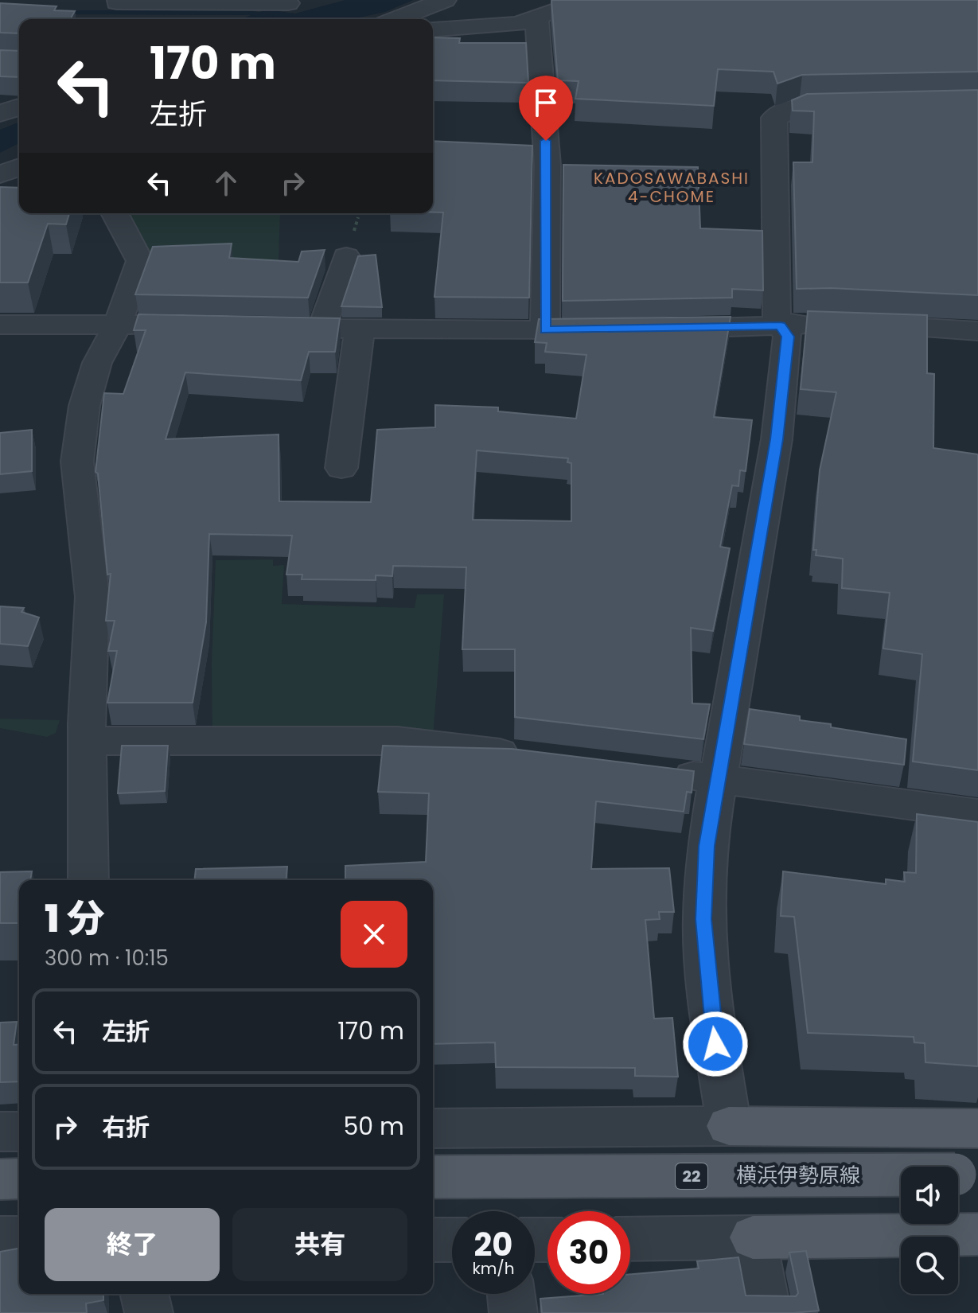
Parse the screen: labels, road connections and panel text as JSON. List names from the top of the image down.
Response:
{
  "streets": {
    "main road": ["横浜伊勢原線", "22"]
  },
  "districts": ["KADOSAWABASHI 4-CHOME"],
  "page": {
    "turn": ["170 m", "左折"],
    "heading": ["1 分", "300 m · 10:15"],
    "list": [
      {
        "name": "左折",
        "value": "170 m"
      },
      {
        "name": "右折",
        "value": "50 m"
      }
    ],
    "buttons": ["終了", "共有"],
    "speed": "20 km/h",
    "limit": "30"
  }
}
